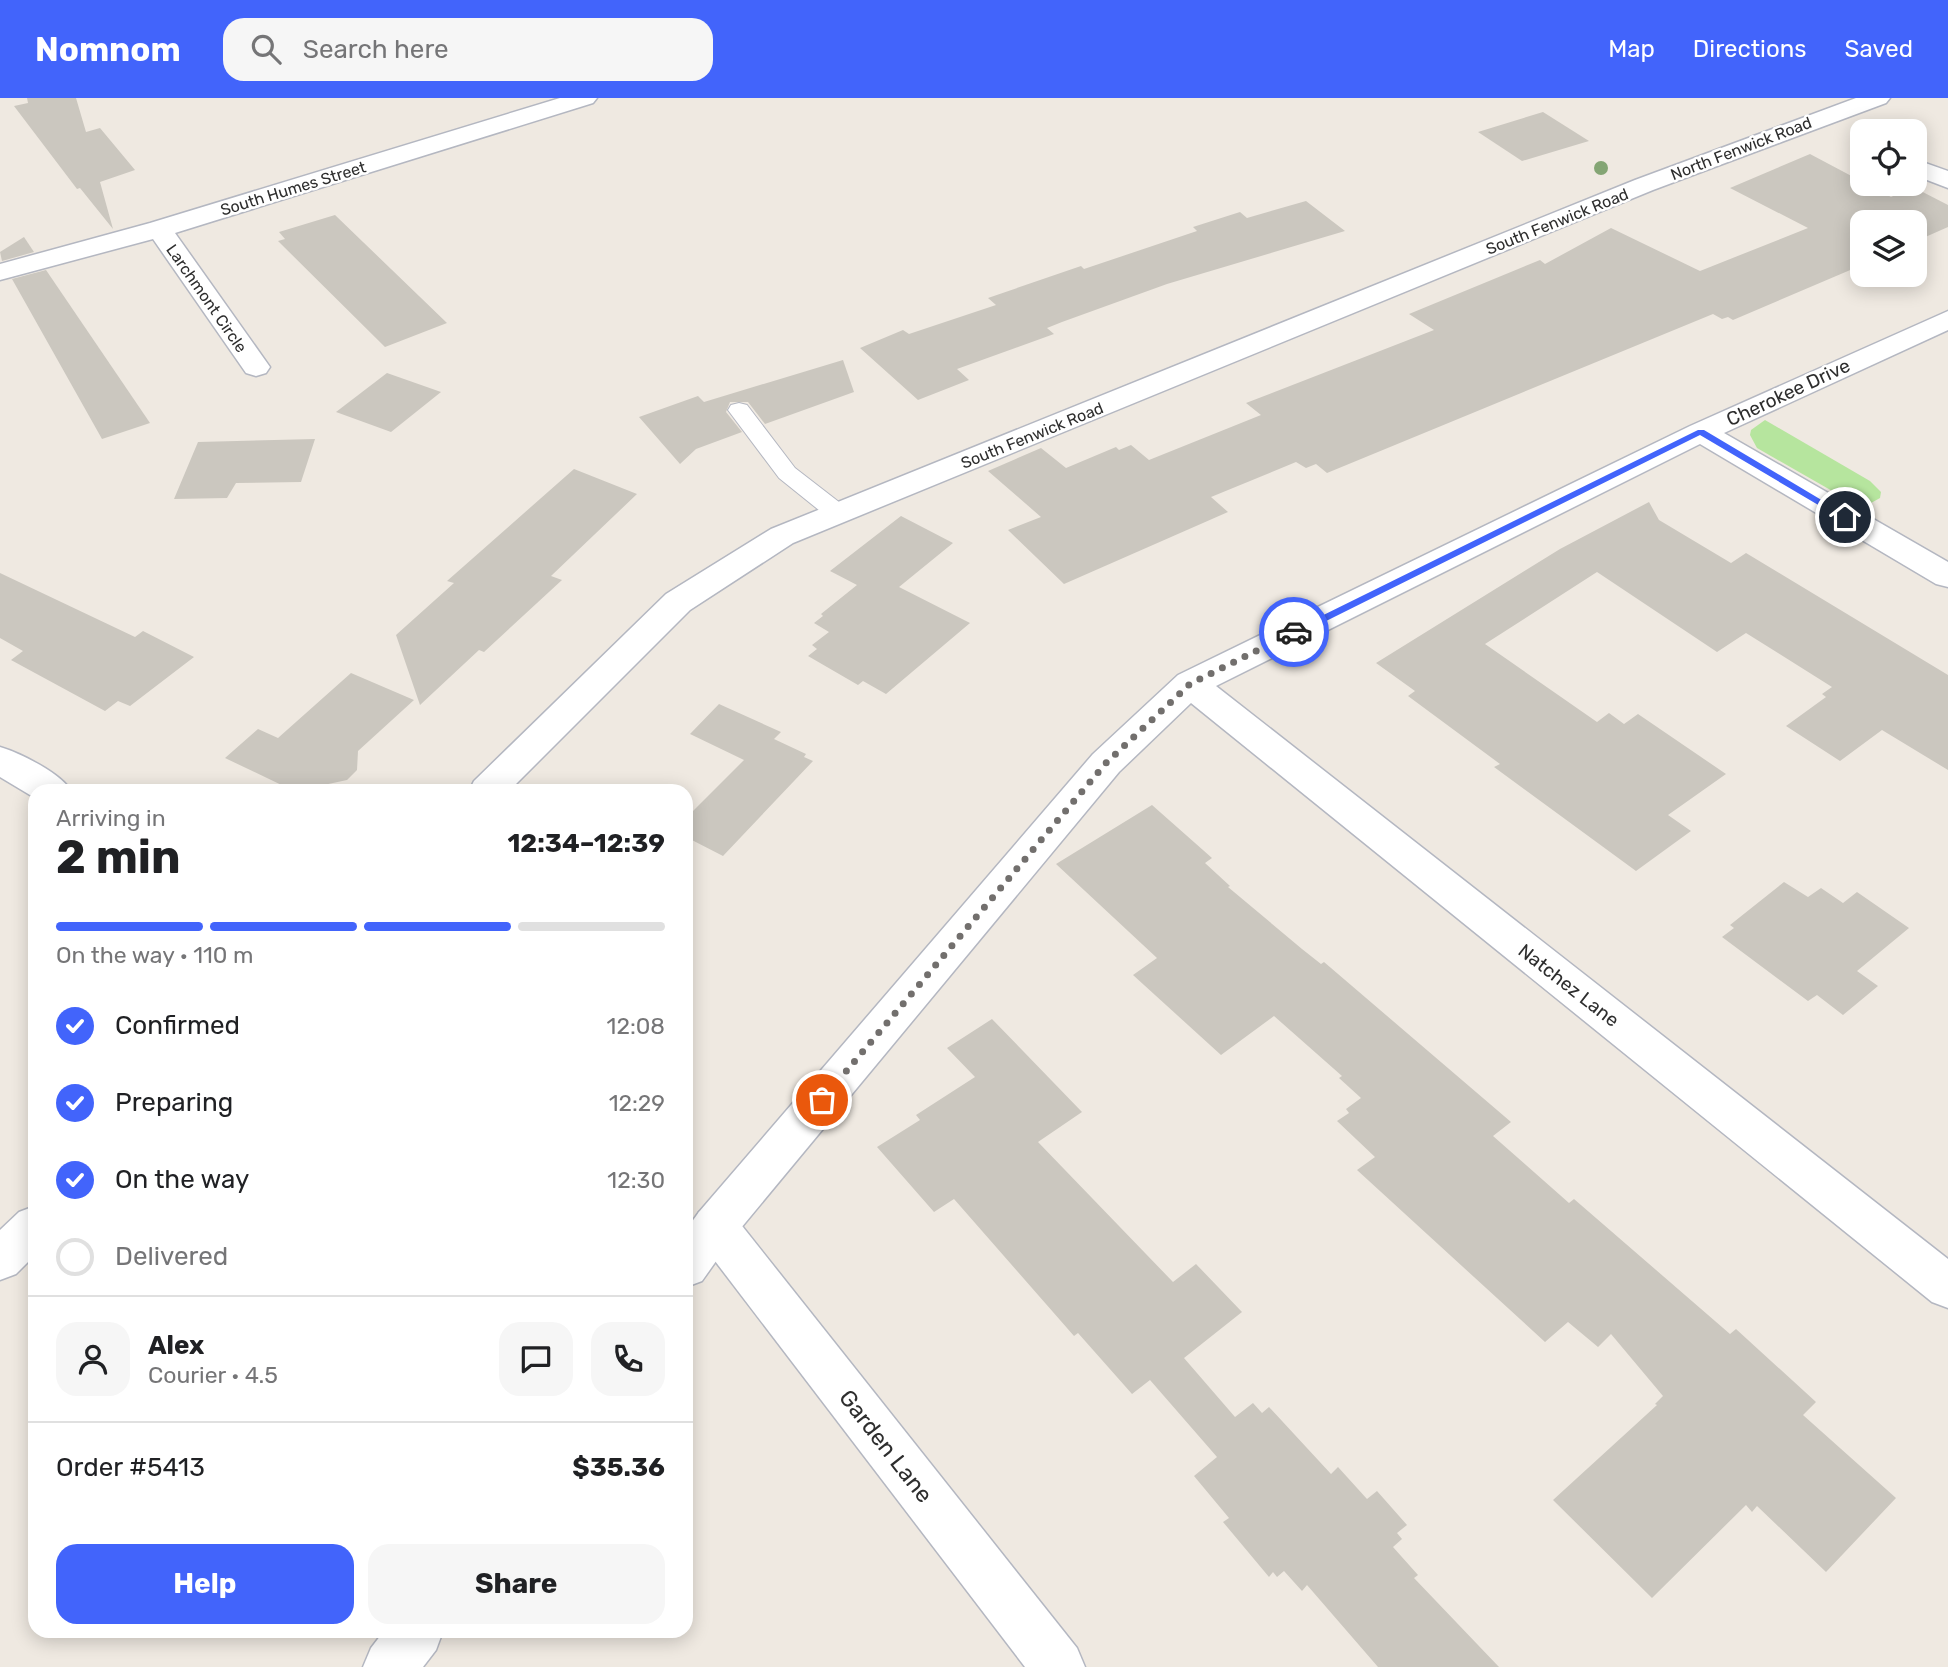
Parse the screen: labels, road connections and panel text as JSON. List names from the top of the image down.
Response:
{
  "streets": {
    "street": [
      "North Fenwick Road",
      "South Humes Street",
      "South Fenwick Road",
      "Larchmont Circle",
      "Cherokee Drive",
      "Natchez Lane",
      "Garden Lane"
    ]
  },
  "crossings": [
    ["North Fenwick Road", "South Fenwick Road"],
    ["South Humes Street", "Larchmont Circle"],
    ["Cherokee Drive", "Natchez Lane"],
    ["Cherokee Drive", "Garden Lane"]
  ],
  "page": {
    "header": "Nomnom",
    "search": "Search here",
    "nav": ["Map", "Directions", "Saved"],
    "heading": ["2 min", "Arriving in", "12:34–12:39"],
    "panel": [
      "Alex",
      "Courier · 4.5",
      "Order #5413",
      "$35.36"
    ],
    "bar": "On the way · 110 m",
    "list": [
      ["Confirmed", "12:08"],
      ["Preparing", "12:29"],
      ["On the way", "12:30"],
      "Delivered"
    ],
    "buttons": ["Help", "Share"]
  }
}
